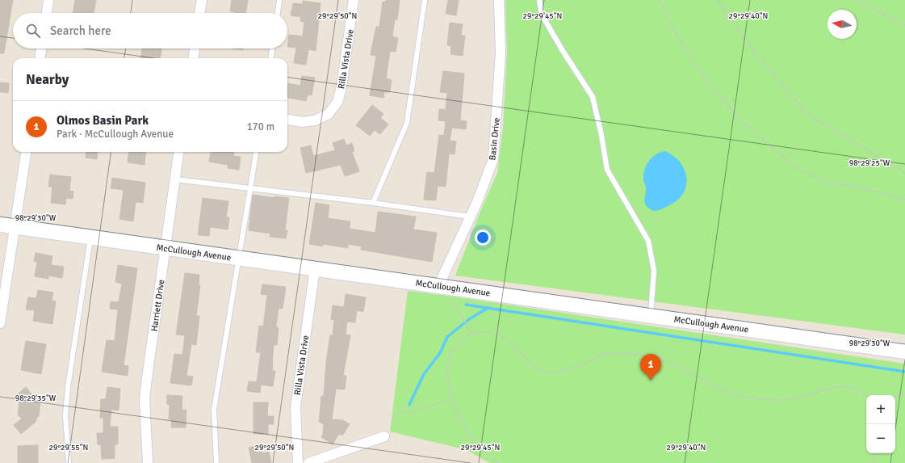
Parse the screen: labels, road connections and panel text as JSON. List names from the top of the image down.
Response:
{
  "streets": {
    "main road": ["McCullough Avenue"],
    "street": ["Rilla Vista Drive", "Basin Drive", "Harriett Drive"]
  },
  "crossings": [
    ["Rilla Vista Drive", "McCullough Avenue"],
    ["Basin Drive", "McCullough Avenue"],
    ["McCullough Avenue", "Harriett Drive"]
  ],
  "north": "left",
  "page": {
    "search": "Search here",
    "heading": "Nearby",
    "list": [
      {
        "mark": "1",
        "name": "Olmos Basin Park",
        "note": "Park · McCullough Avenue",
        "value": "170 m"
      }
    ],
    "pins": "1",
    "map_buttons": ["+", "−"]
  },
  "coordinates": [
    "29°29'50\"N",
    "29°29'45\"N",
    "29°29'40\"N",
    "98°29'25\"W",
    "98°29'30\"W",
    "98°29'35\"W",
    "29°29'55\"N"
  ]
}
